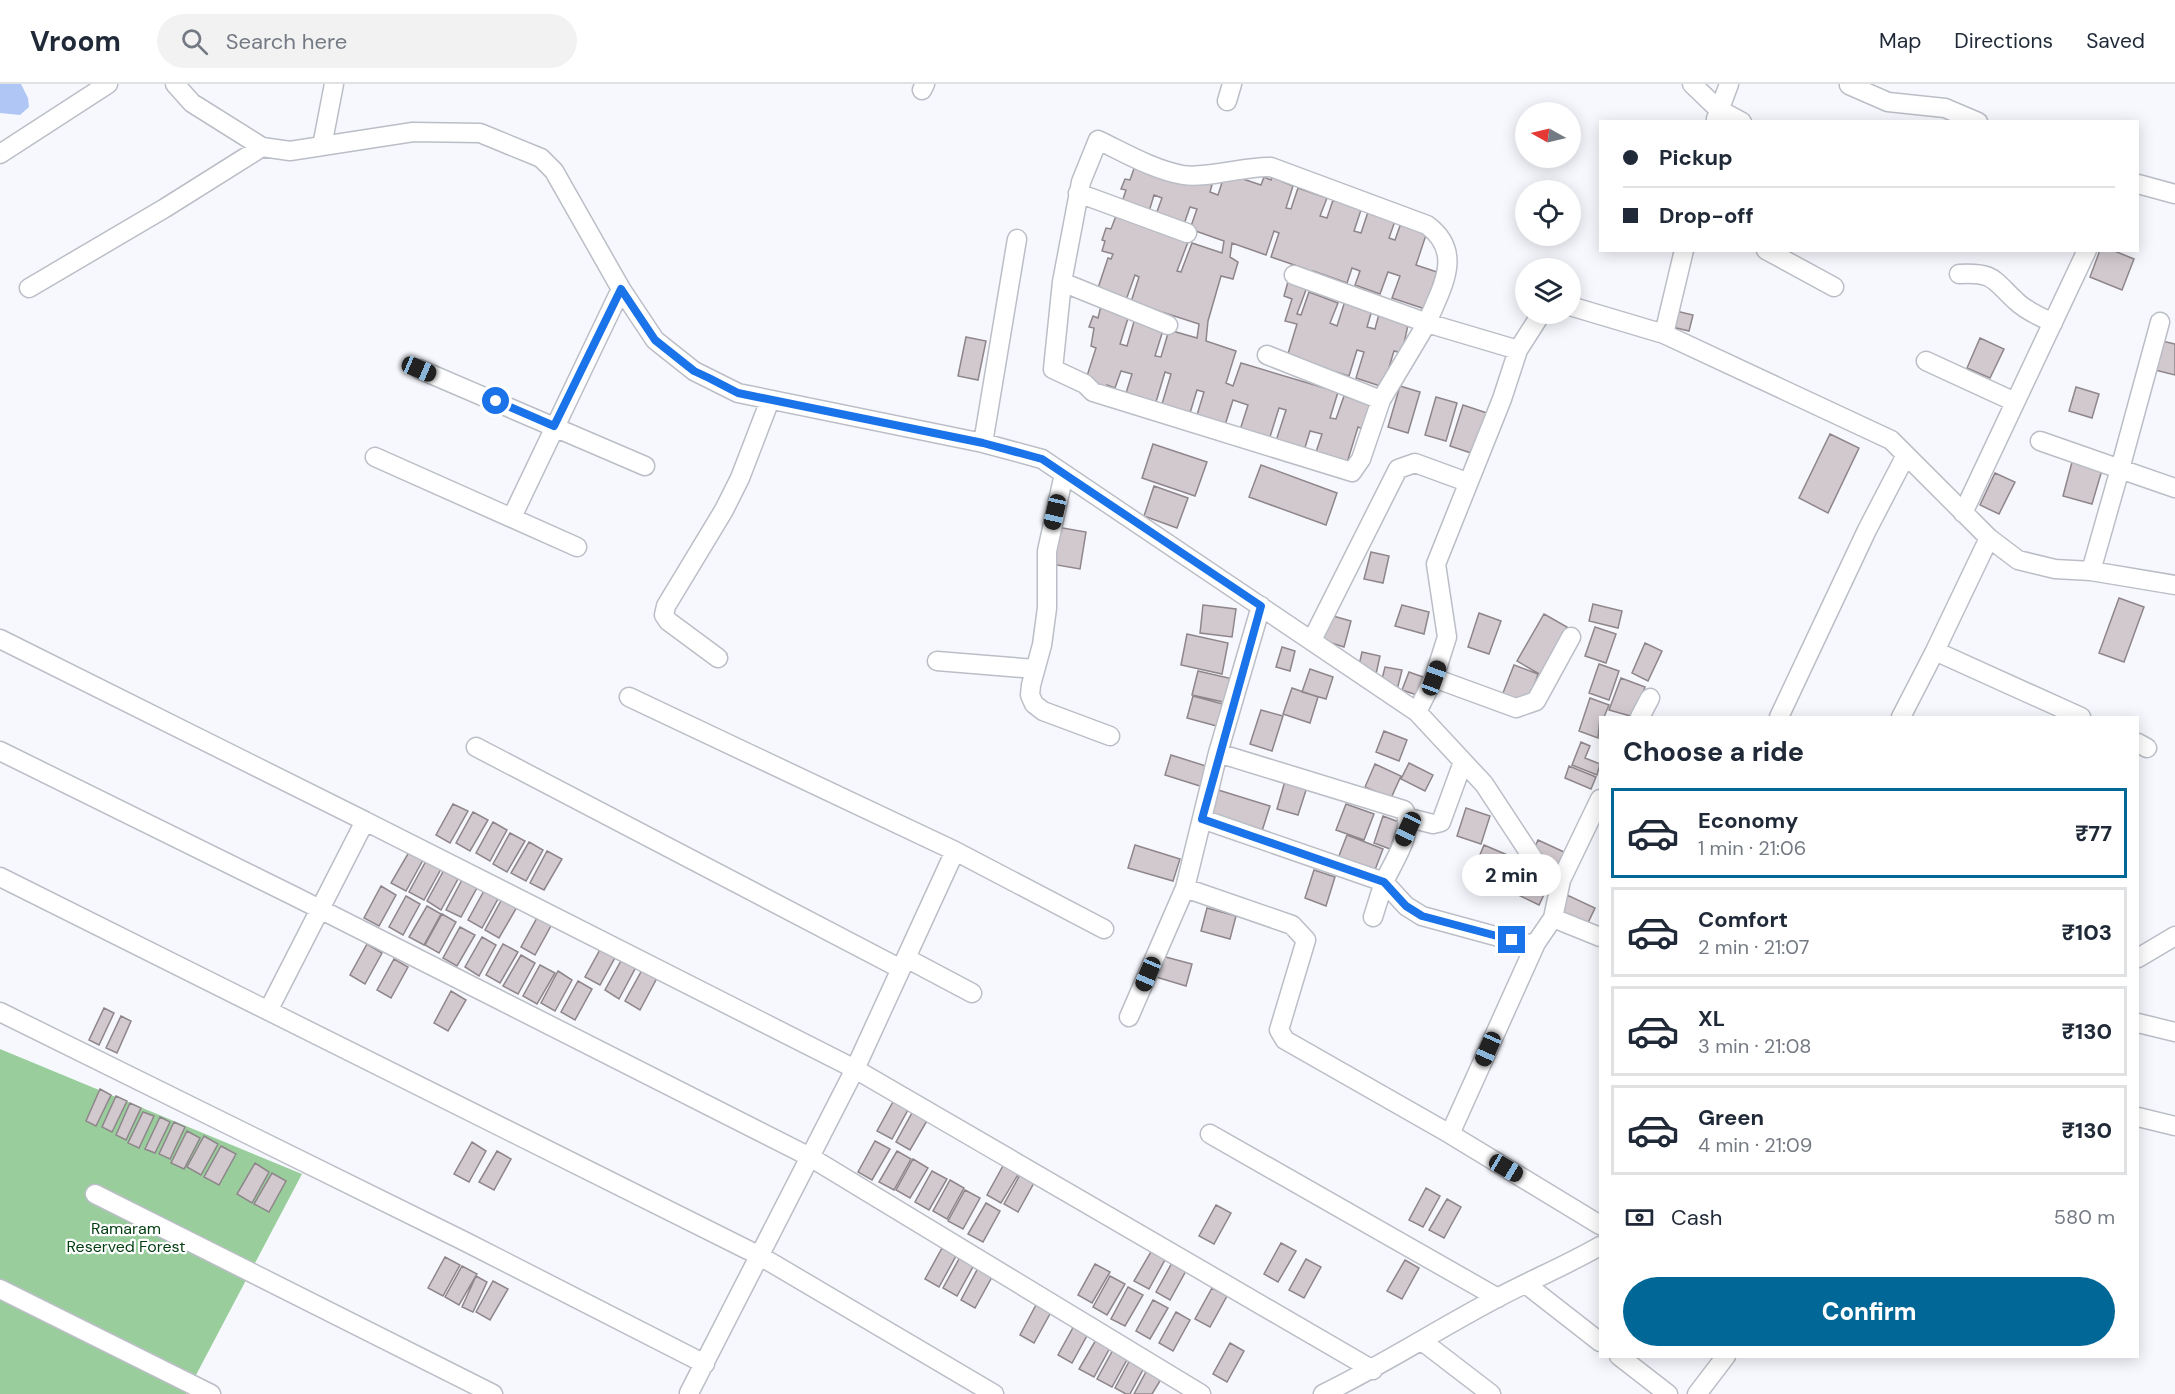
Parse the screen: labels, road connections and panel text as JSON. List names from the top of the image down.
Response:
{
  "parks": ["Ramaram Reserved Forest"],
  "north": "left",
  "page": {
    "header": "Vroom",
    "search": "Search here",
    "nav": ["Map", "Directions", "Saved"],
    "banner": ["Pickup", "Drop-off"],
    "heading": "Choose a ride",
    "list": [
      {
        "name": "Economy",
        "note": "1 min · 21:06",
        "value": "₹77"
      },
      {
        "name": "Comfort",
        "note": "2 min · 21:07",
        "value": "₹103"
      },
      {
        "name": "XL",
        "note": "3 min · 21:08",
        "value": "₹130"
      },
      {
        "name": "Green",
        "note": "4 min · 21:09",
        "value": "₹130"
      }
    ],
    "bubble": "2 min",
    "pay": ["Cash", "580 m"],
    "buttons": "Confirm"
  }
}
